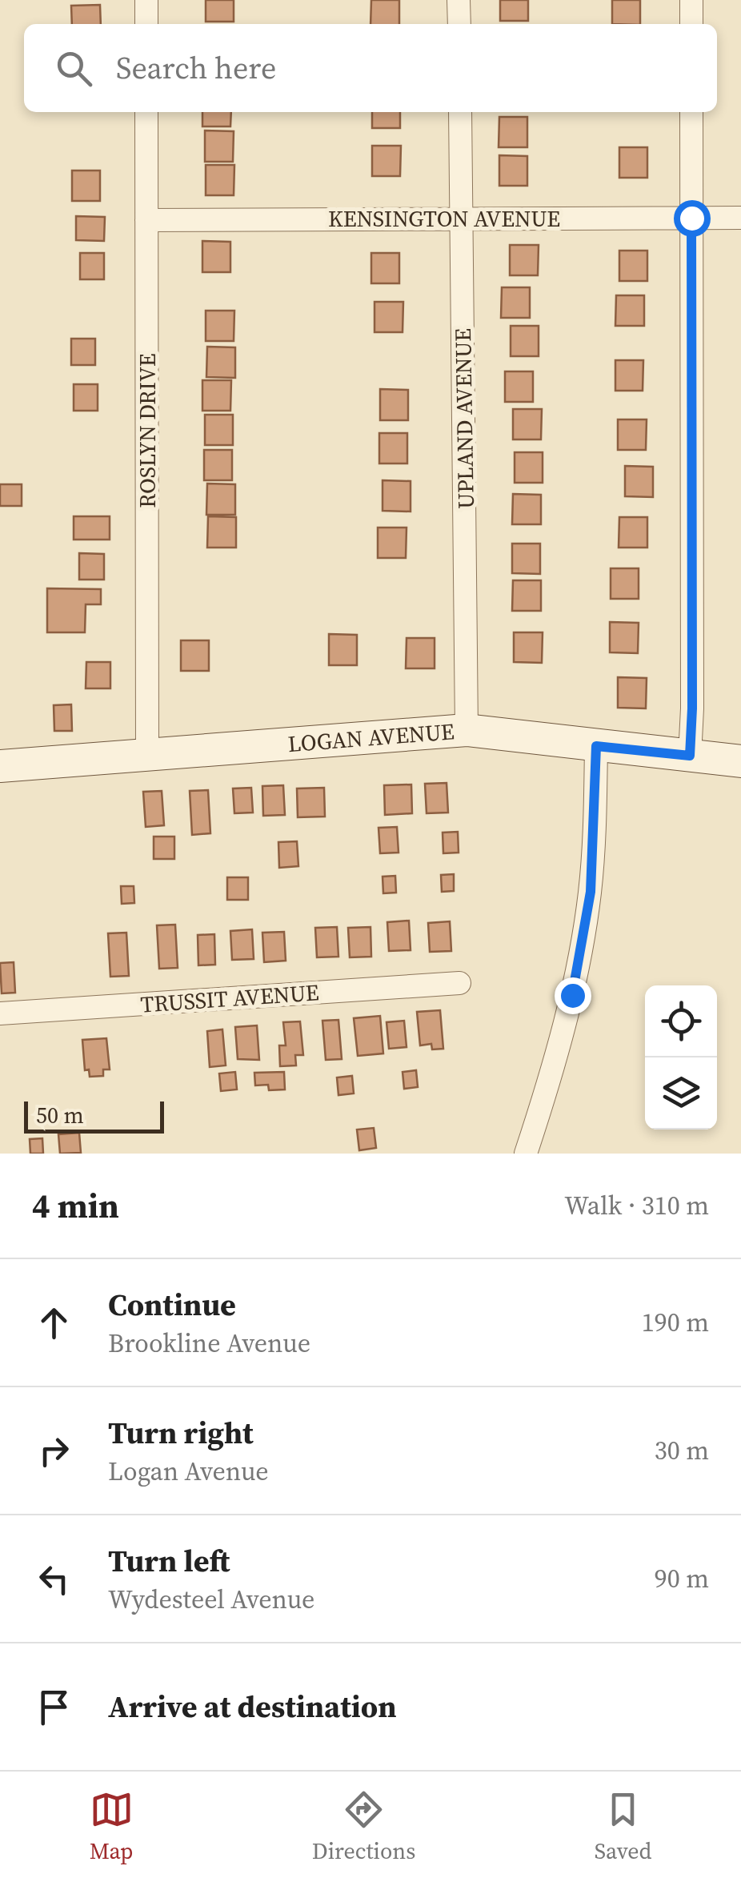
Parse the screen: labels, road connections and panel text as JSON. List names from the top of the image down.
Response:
{
  "streets": {
    "street": [
      "KENSINGTON AVENUE",
      "UPLAND AVENUE",
      "ROSLYN DRIVE",
      "LOGAN AVENUE",
      "TRUSSIT AVENUE"
    ]
  },
  "crossings": [
    ["KENSINGTON AVENUE", "UPLAND AVENUE"],
    ["KENSINGTON AVENUE", "ROSLYN DRIVE"],
    ["UPLAND AVENUE", "LOGAN AVENUE"],
    ["ROSLYN DRIVE", "LOGAN AVENUE"]
  ],
  "scale_bar": "50 m",
  "page": {
    "search": "Search here",
    "scale": "50 m",
    "heading": ["4 min", "Walk · 310 m"],
    "list": [
      ["Continue", "Brookline Avenue", "190 m"],
      ["Turn right", "Logan Avenue", "30 m"],
      ["Turn left", "Wydesteel Avenue", "90 m"],
      "Arrive at destination"
    ],
    "nav": ["Map", "Directions", "Saved"]
  }
}
